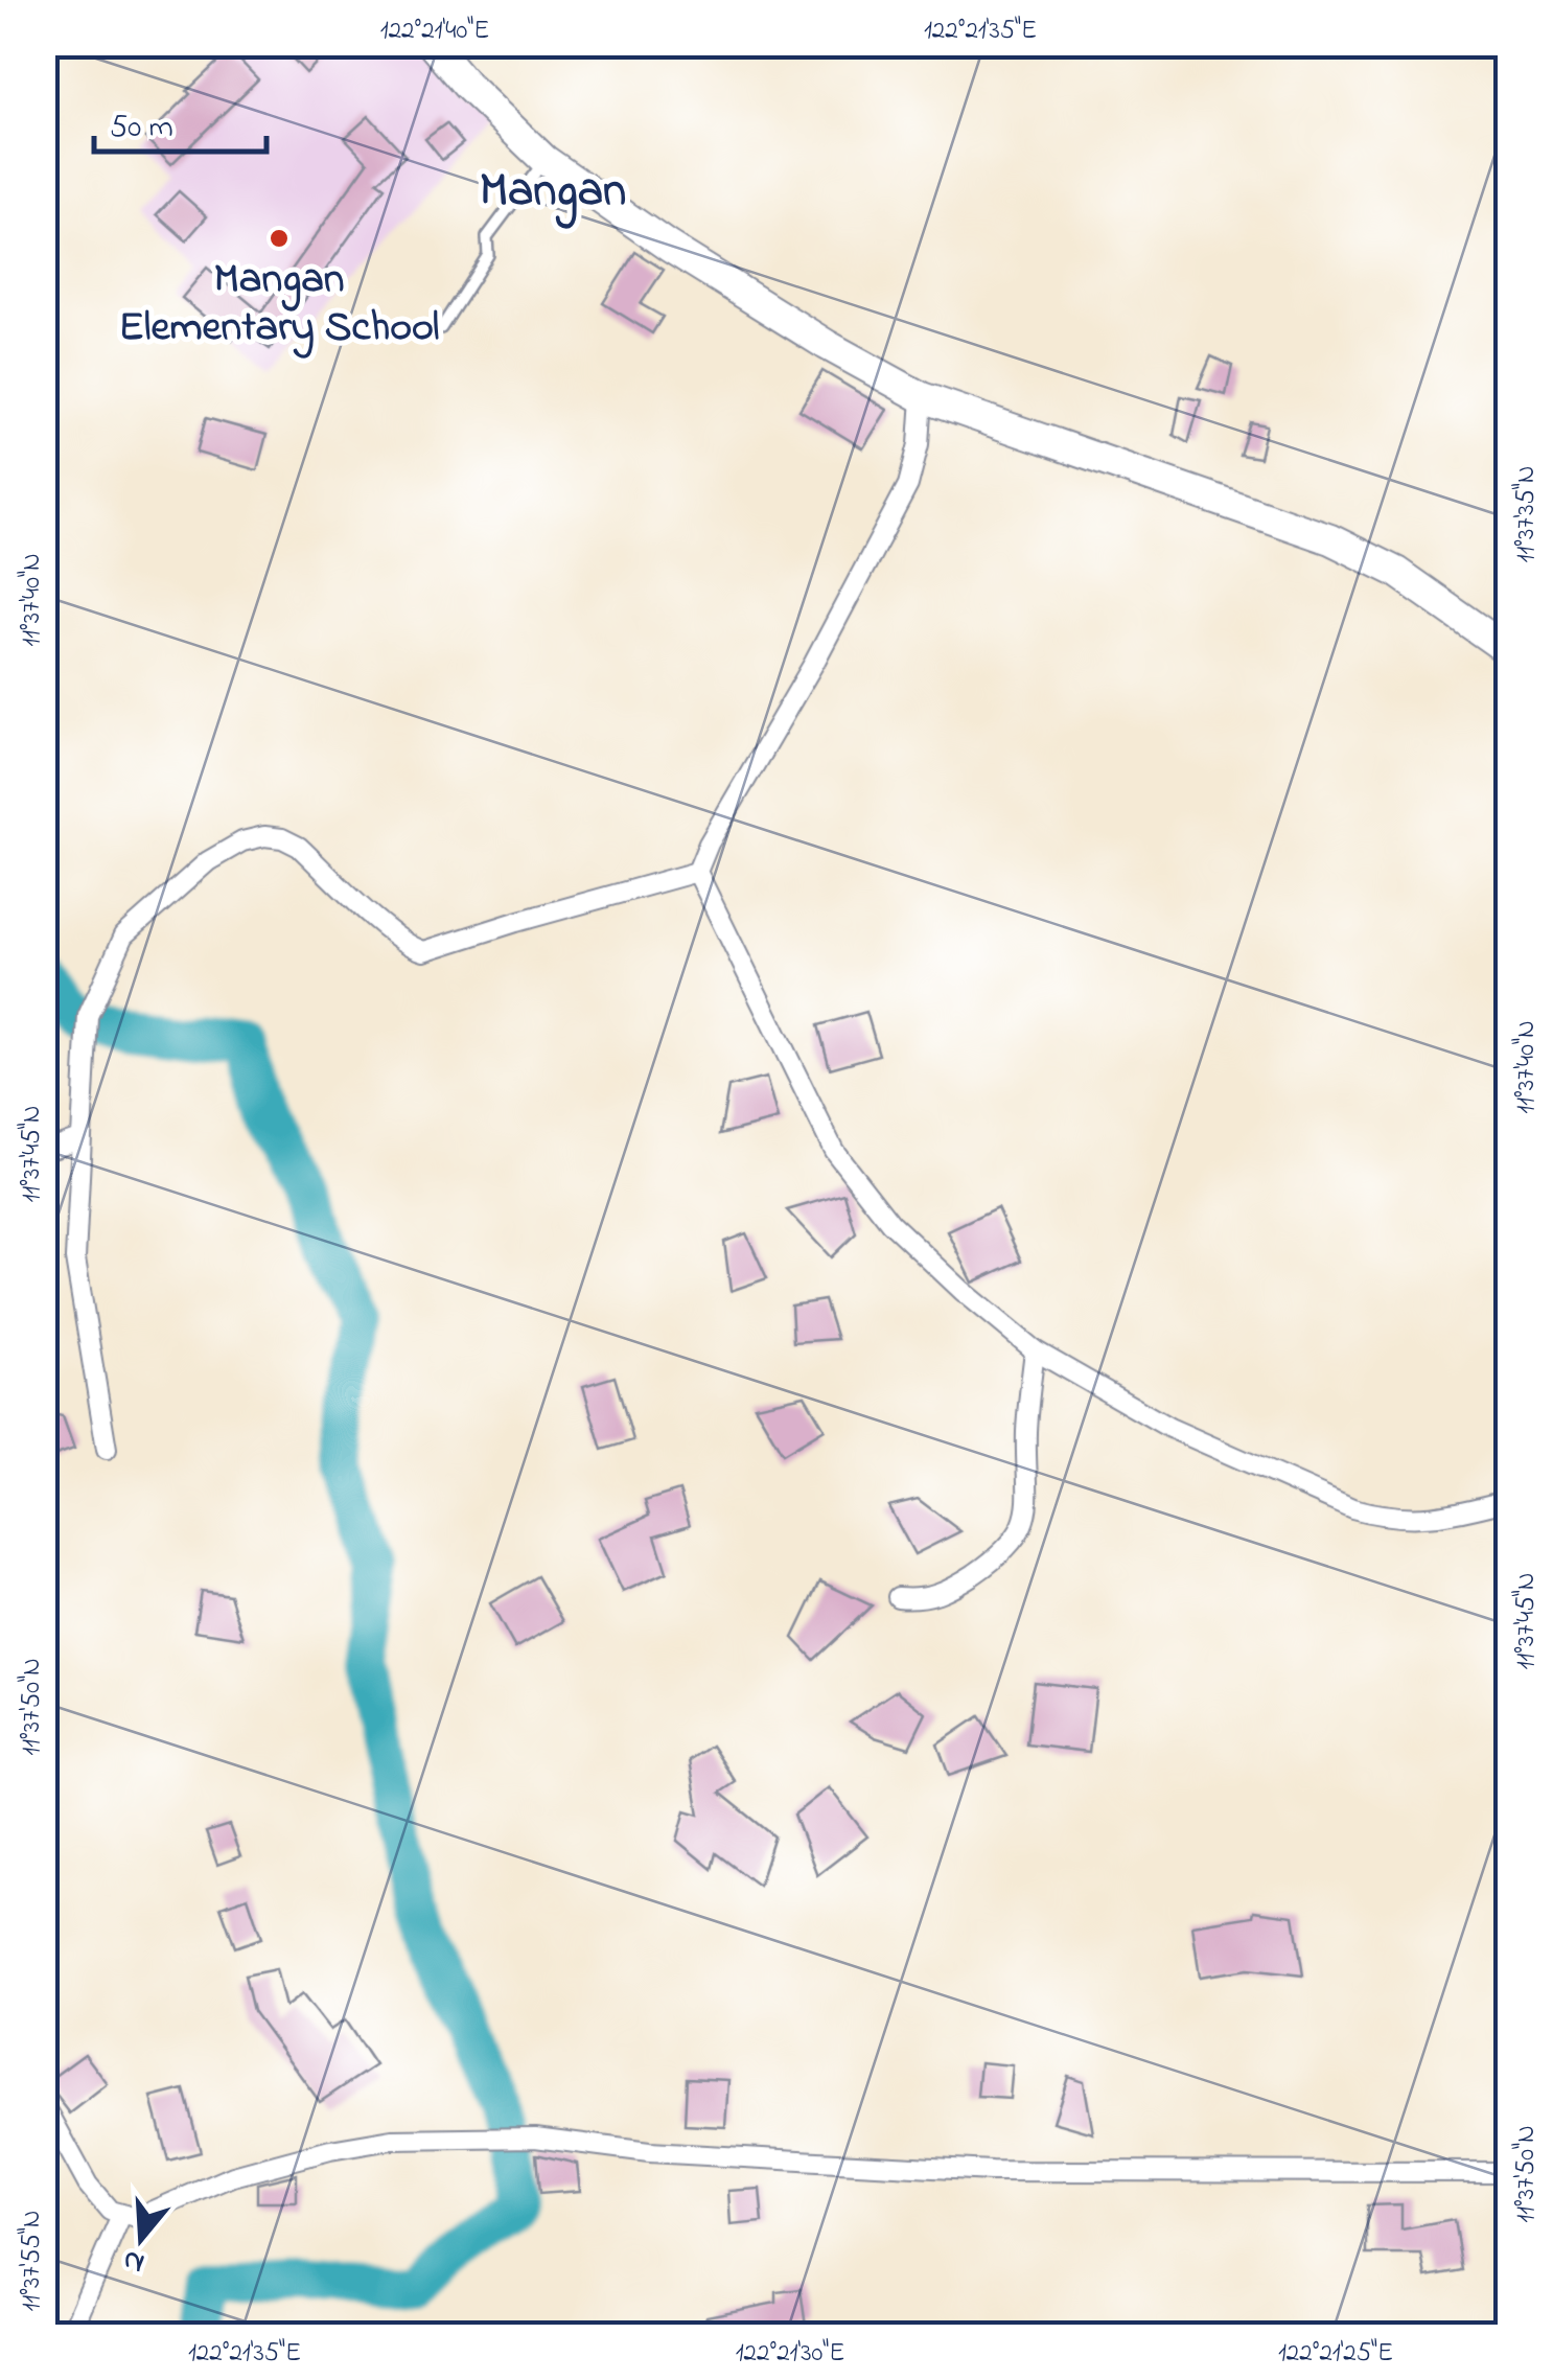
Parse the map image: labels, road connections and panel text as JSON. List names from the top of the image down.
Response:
{
  "districts": ["Mangan"],
  "places": ["Mangan Elementary School"],
  "scale_bar": "50 m",
  "north": "bottom",
  "coordinates": [
    "122°21'40\"E",
    "122°21'35\"E",
    "11°37'35\"N",
    "11°37'40\"N",
    "11°37'45\"N",
    "11°37'50\"N",
    "11°37'55\"N",
    "122°21'30\"E",
    "122°21'25\"E"
  ]
}
